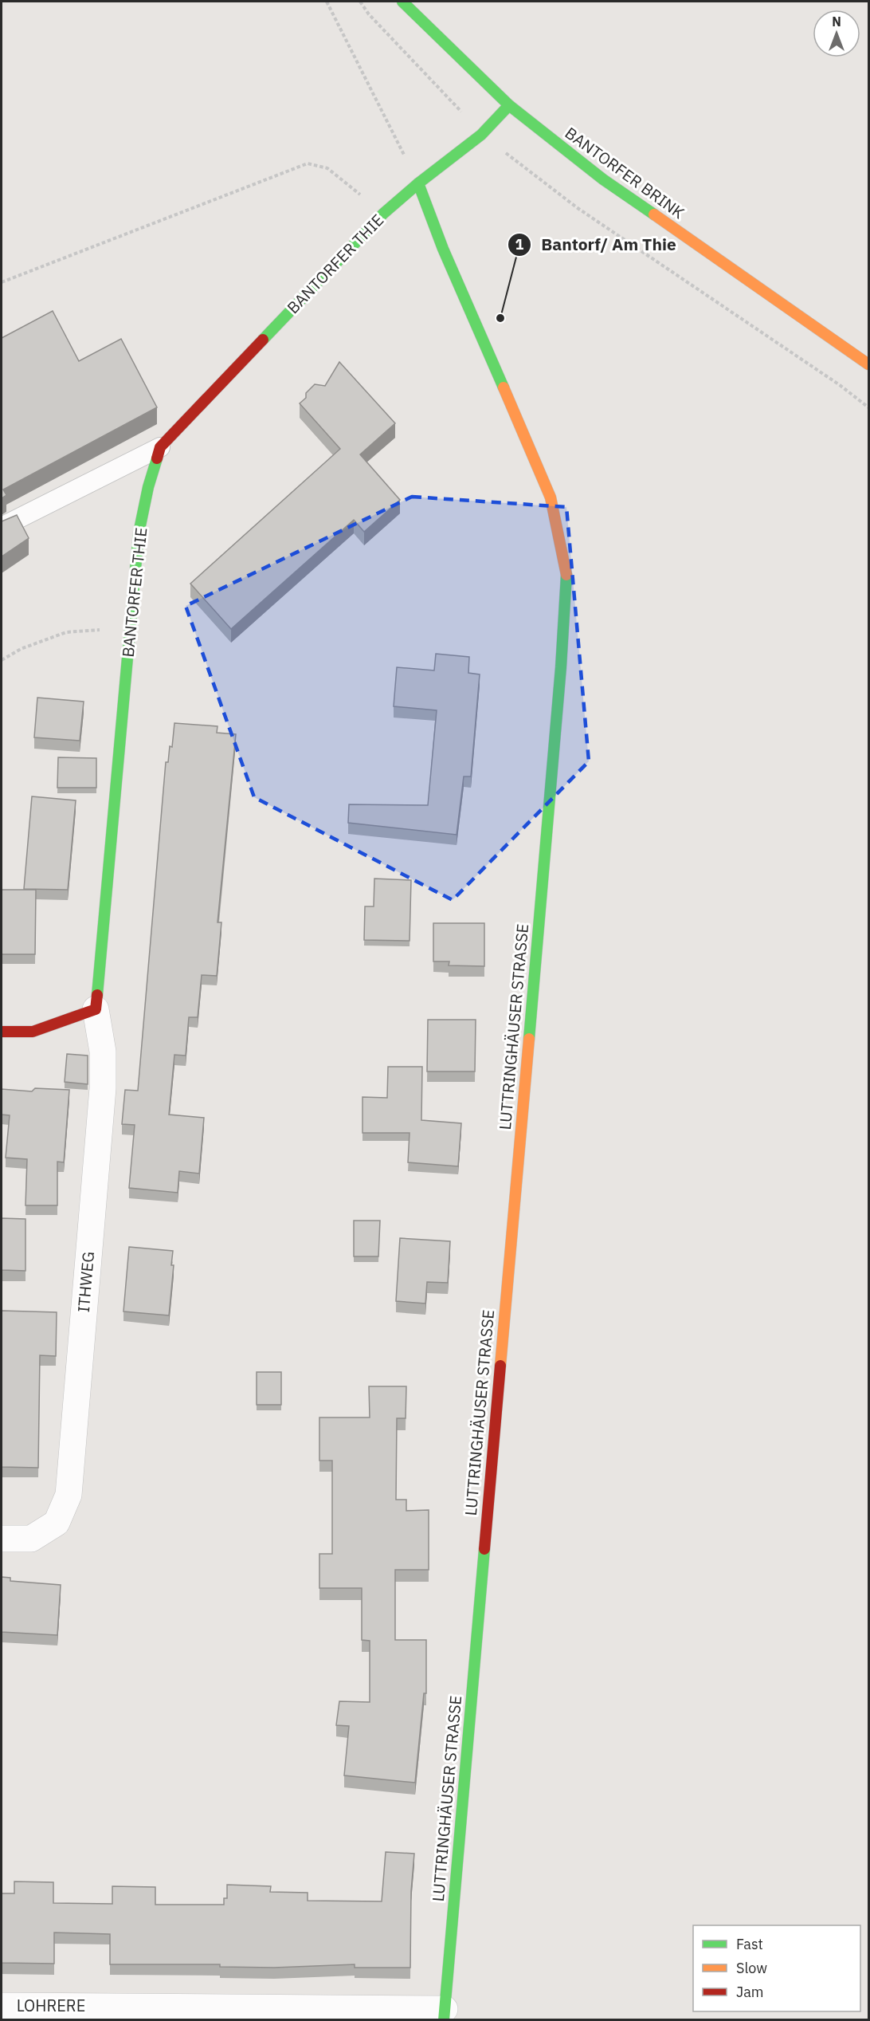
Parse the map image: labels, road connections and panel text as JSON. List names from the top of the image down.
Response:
{
  "streets": {
    "street": [
      "BANTORFER BRINK",
      "BANTORFER THIE",
      "LUTTRINGHÄUSER STRASSE",
      "ITHWEG",
      "LOHRERE"
    ]
  },
  "crossings": [
    ["BANTORFER THIE", "LUTTRINGHÄUSER STRASSE"],
    ["BANTORFER THIE", "ITHWEG"],
    ["LUTTRINGHÄUSER STRASSE", "LOHRERE"]
  ],
  "places": ["Bantorf/ Am Thie"],
  "legend": ["Fast", "Slow", "Jam"],
  "north": "top"
}
